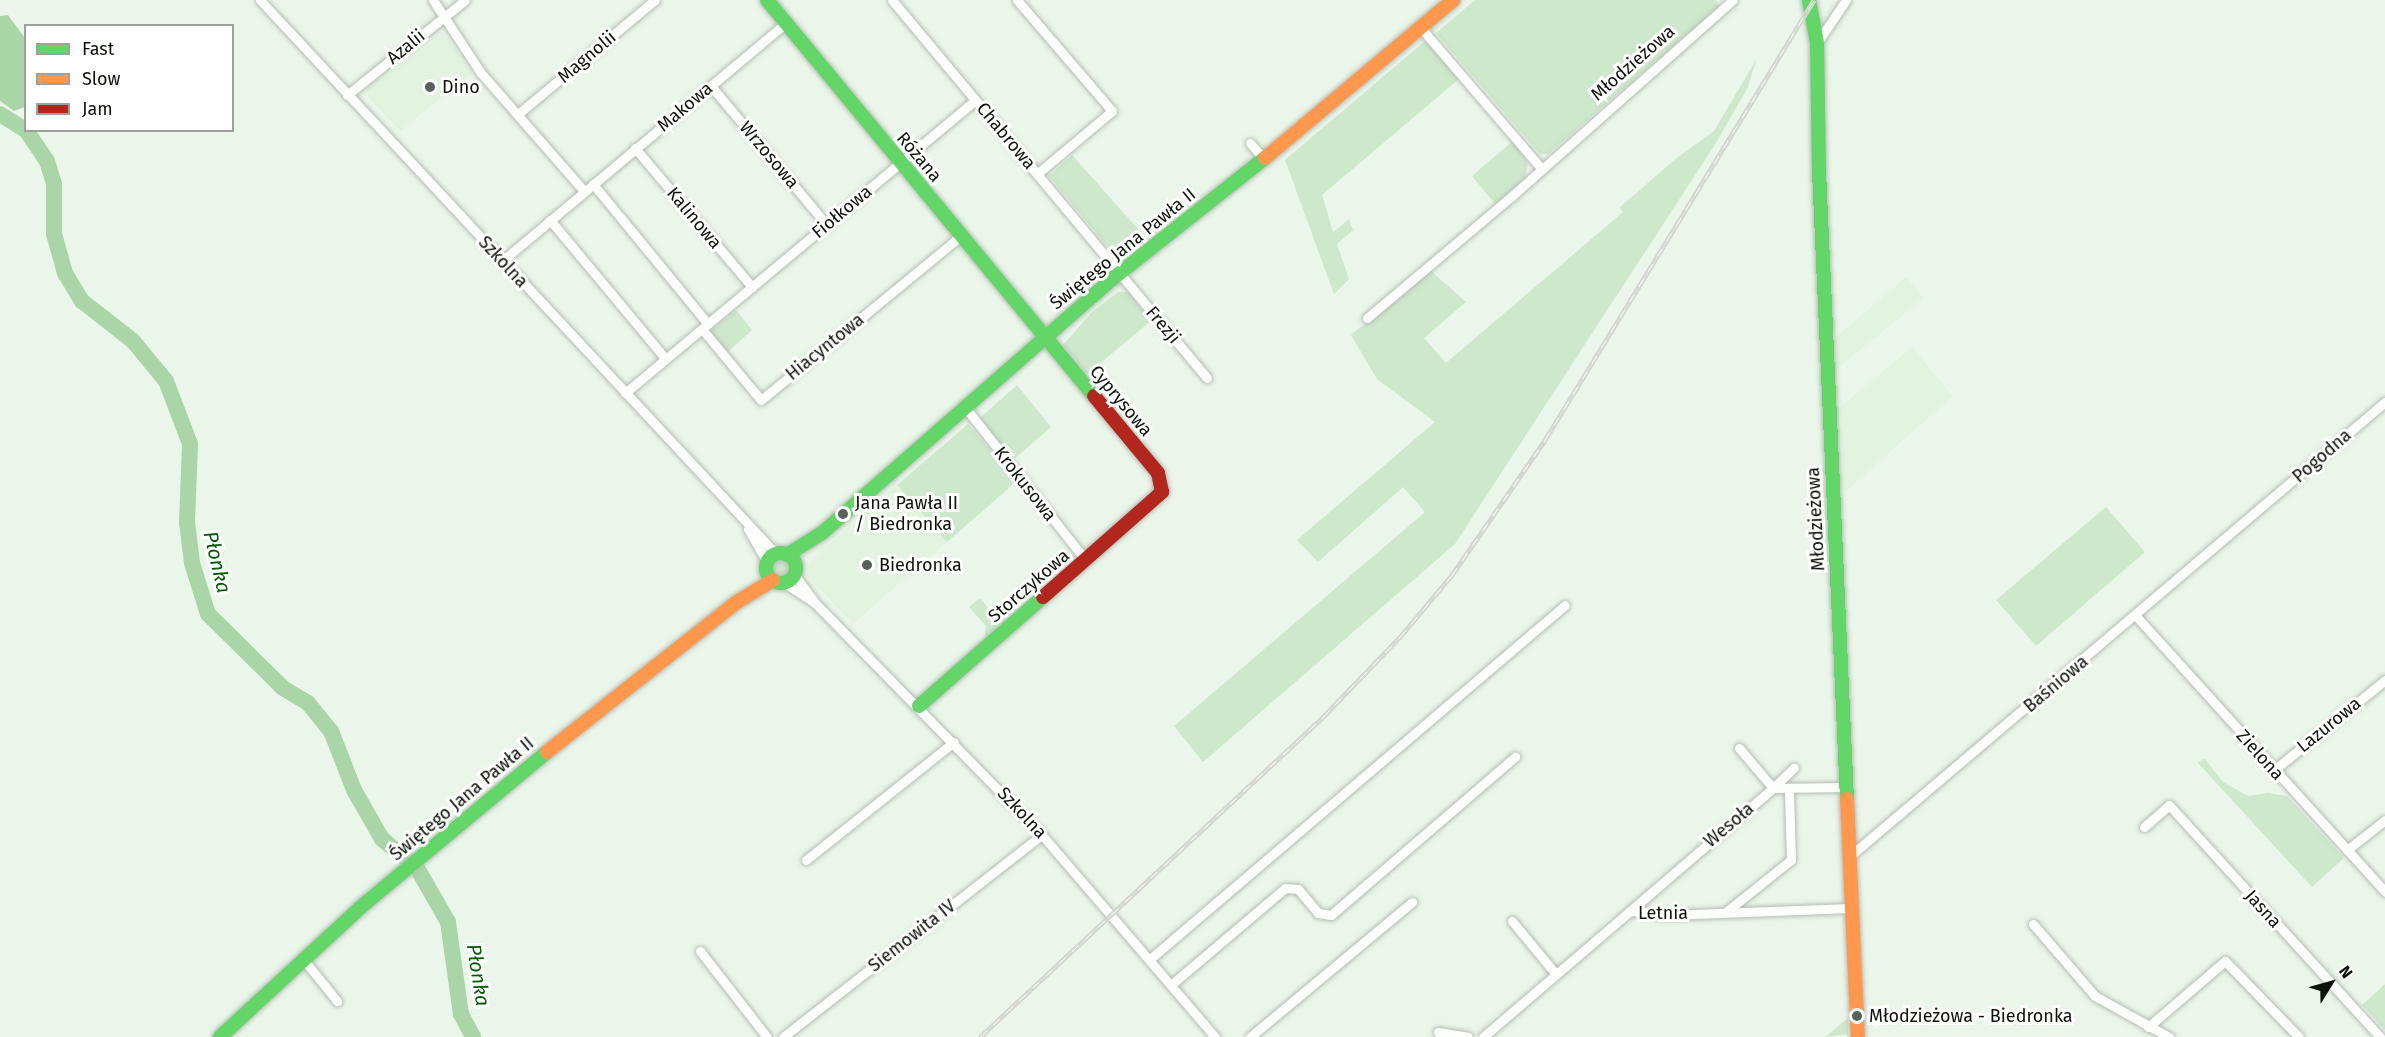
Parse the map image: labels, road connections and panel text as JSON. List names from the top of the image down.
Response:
{
  "streets": {
    "street": [
      "Azalii",
      "Magnolii",
      "Młodzieżowa",
      "Makowa",
      "Chabrowa",
      "Wrzosowa",
      "Różana",
      "Fiołkowa",
      "Kalinowa",
      "Świętego Jana Pawła II",
      "Szkolna",
      "Frezji",
      "Hiacyntowa",
      "Cyprysowa",
      "Pogodna",
      "Krokusowa",
      "Storczykowa",
      "Baśniowa",
      "Lazurowa",
      "Zielona",
      "Wesoła",
      "Jasna",
      "Letnia",
      "Siemowita IV"
    ]
  },
  "crossings": [
    ["Azalii", "Szkolna"],
    ["Młodzieżowa", "Baśniowa"],
    ["Młodzieżowa", "Letnia"],
    ["Makowa", "Wrzosowa"],
    ["Makowa", "Różana"],
    ["Makowa", "Kalinowa"],
    ["Makowa", "Szkolna"],
    ["Chabrowa", "Fiołkowa"],
    ["Chabrowa", "Świętego Jana Pawła II"],
    ["Chabrowa", "Frezji"],
    ["Wrzosowa", "Fiołkowa"],
    ["Różana", "Fiołkowa"],
    ["Różana", "Świętego Jana Pawła II"],
    ["Różana", "Hiacyntowa"],
    ["Różana", "Cyprysowa"],
    ["Fiołkowa", "Kalinowa"],
    ["Fiołkowa", "Szkolna"],
    ["Fiołkowa", "Hiacyntowa"],
    ["Świętego Jana Pawła II", "Szkolna"],
    ["Świętego Jana Pawła II", "Frezji"],
    ["Świętego Jana Pawła II", "Cyprysowa"],
    ["Świętego Jana Pawła II", "Krokusowa"],
    ["Szkolna", "Storczykowa"],
    ["Szkolna", "Siemowita IV"],
    ["Cyprysowa", "Storczykowa"],
    ["Pogodna", "Baśniowa"],
    ["Krokusowa", "Storczykowa"],
    ["Baśniowa", "Zielona"],
    ["Lazurowa", "Zielona"],
    ["Wesoła", "Letnia"]
  ],
  "water": ["Płonka"],
  "places": [
    "Dino",
    "Jana Pawła II / Biedronka",
    "Biedronka",
    "Młodzieżowa - Biedronka"
  ],
  "legend": ["Fast", "Slow", "Jam"],
  "north": "top right"
}
